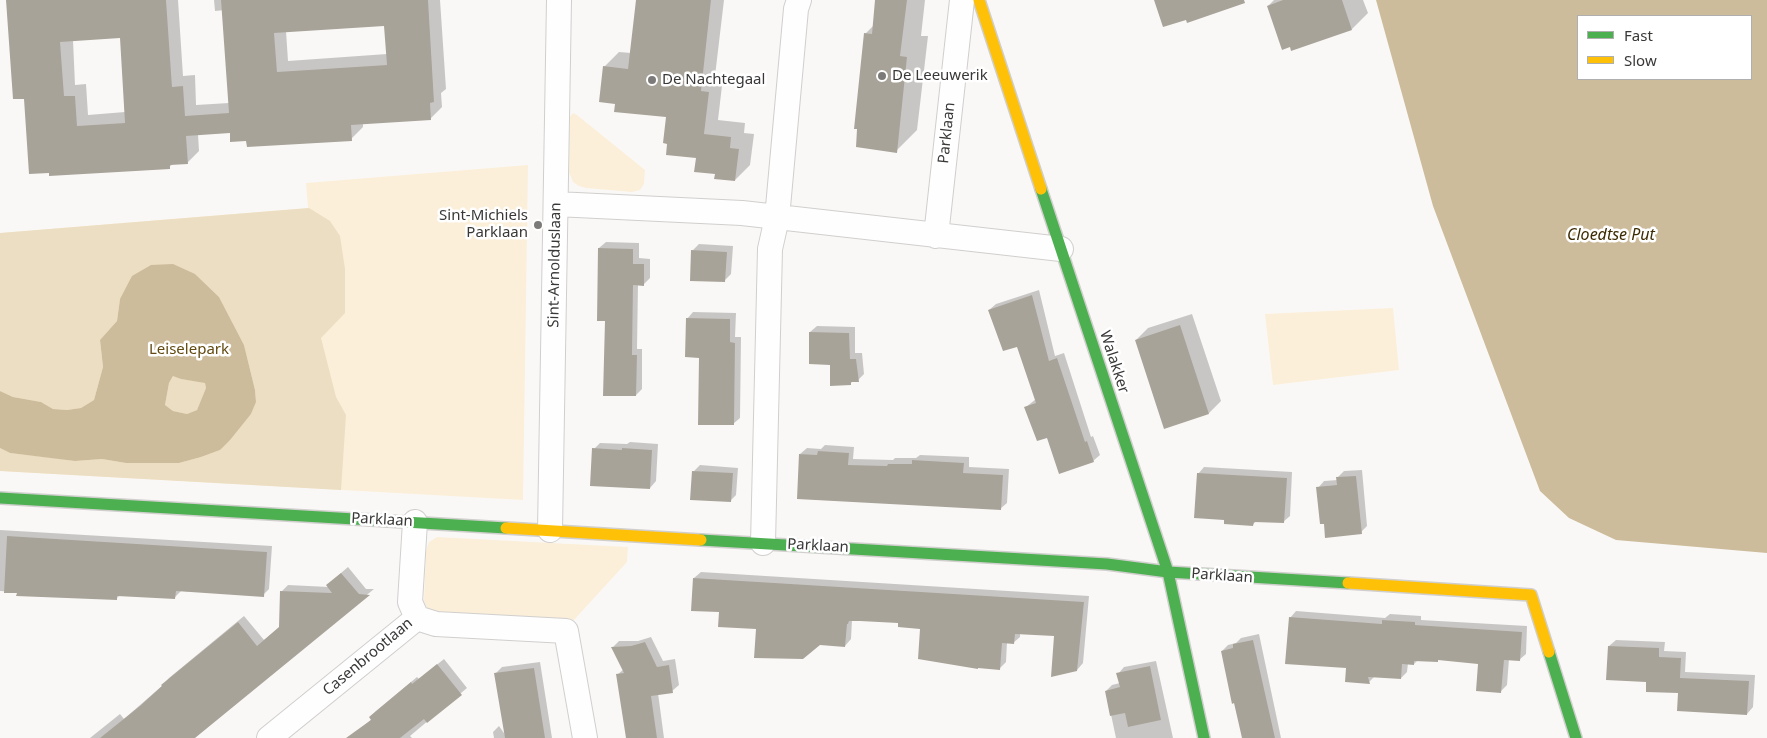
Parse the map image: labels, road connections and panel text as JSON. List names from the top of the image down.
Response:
{
  "streets": {
    "street": [
      "Parklaan",
      "Sint-Arnolduslaan",
      "Walakker",
      "Casenbrootlaan"
    ]
  },
  "crossings": [
    ["Parklaan", "Sint-Arnolduslaan"],
    ["Parklaan", "Walakker"],
    ["Parklaan", "Casenbrootlaan"]
  ],
  "water": ["Cloedtse Put"],
  "parks": ["Leiselepark"],
  "places": ["De Leeuwerik", "De Nachtegaal", "Sint-Michiels Parklaan"],
  "legend": ["Fast", "Slow"]
}
